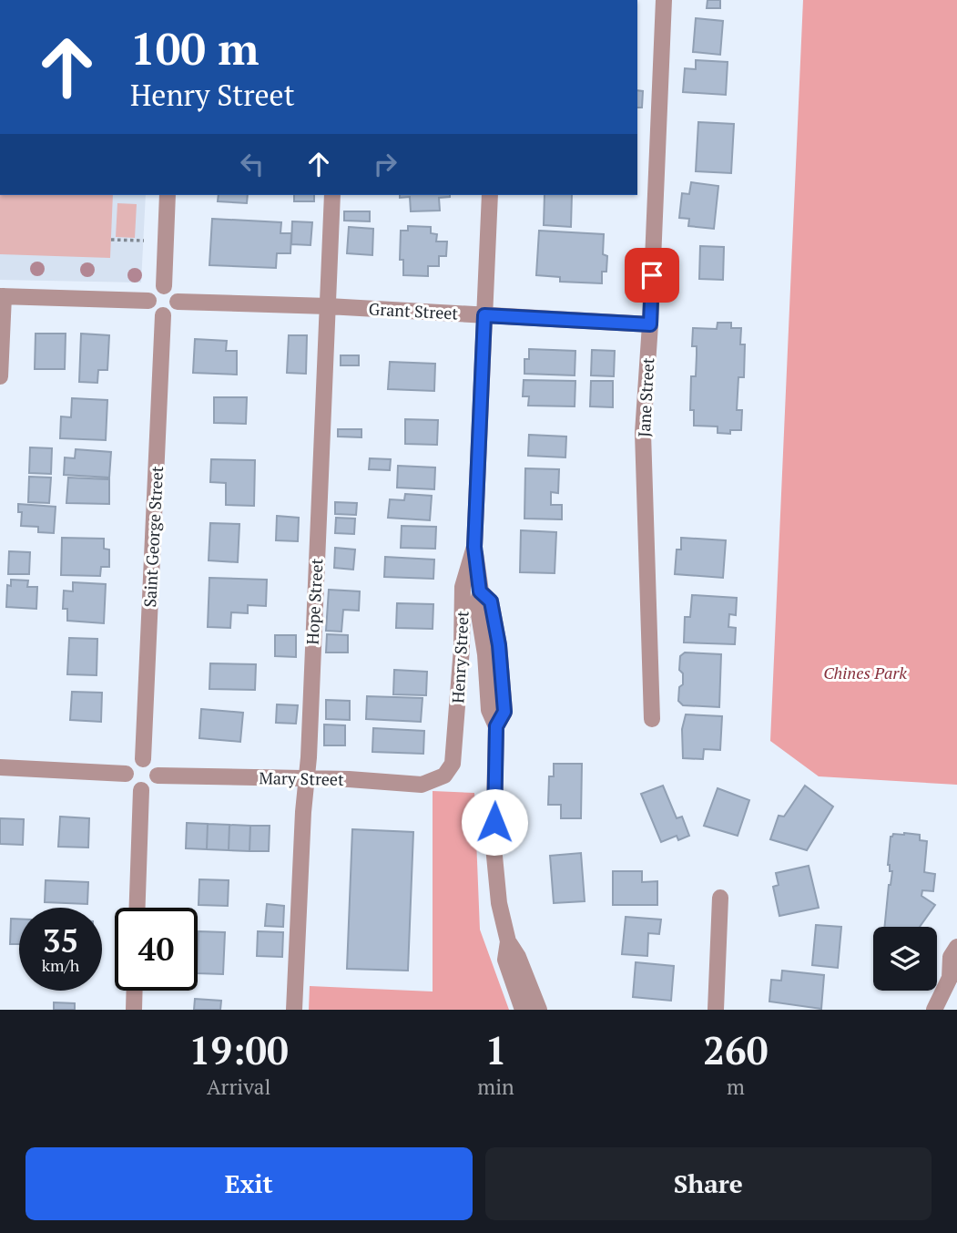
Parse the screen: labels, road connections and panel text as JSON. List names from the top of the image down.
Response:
{
  "streets": {
    "street": [
      "Grant Street",
      "Jane Street",
      "Saint George Street",
      "Hope Street",
      "Henry Street",
      "Mary Street"
    ]
  },
  "crossings": [
    ["Grant Street", "Jane Street"],
    ["Grant Street", "Saint George Street"],
    ["Grant Street", "Hope Street"],
    ["Grant Street", "Henry Street"],
    ["Saint George Street", "Mary Street"],
    ["Hope Street", "Mary Street"],
    ["Henry Street", "Mary Street"]
  ],
  "parks": ["Chines Park"],
  "page": {
    "turn": ["100 m", "Henry Street"],
    "speed": "35 km/h",
    "limit": "40",
    "eta": [
      "19:00",
      "Arrival",
      "1",
      "min",
      "260",
      "m"
    ],
    "buttons": ["Exit", "Share"]
  }
}
